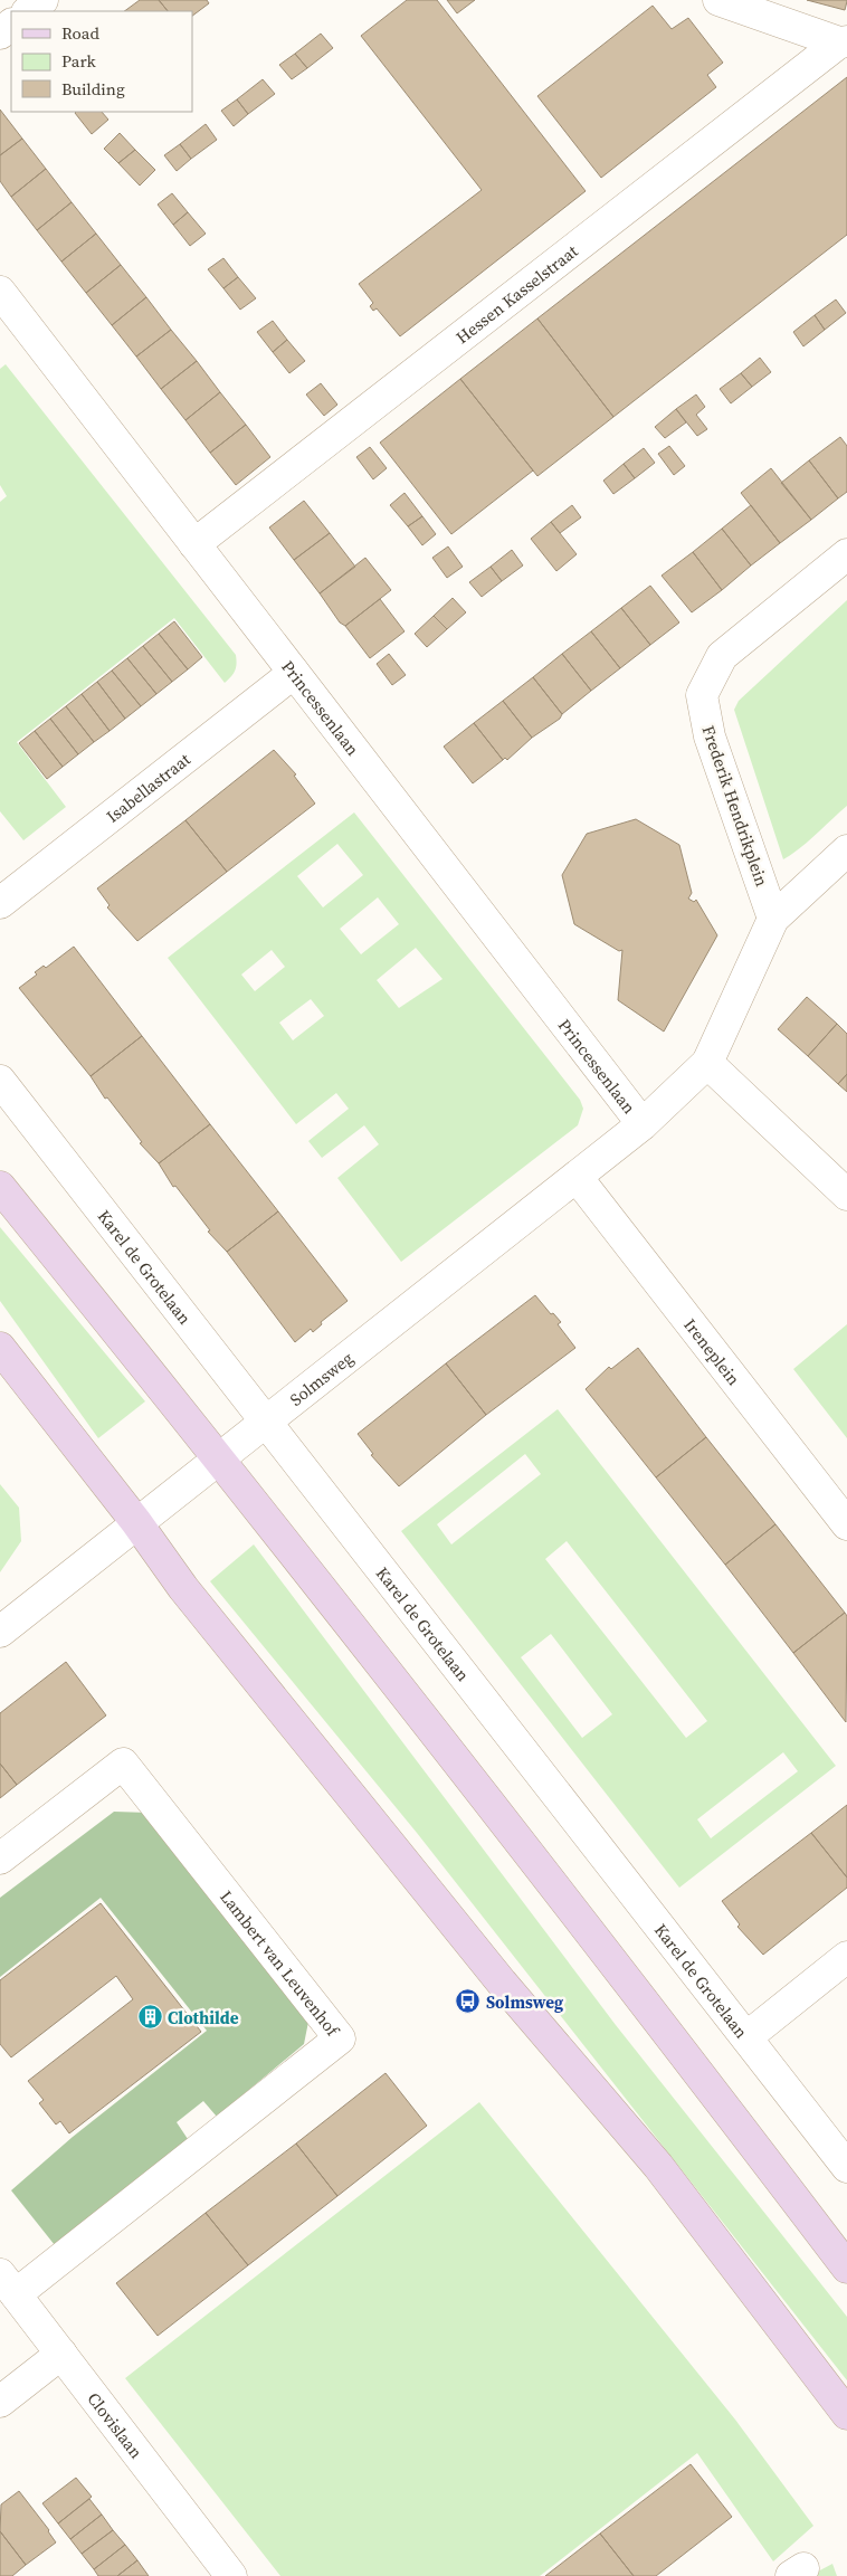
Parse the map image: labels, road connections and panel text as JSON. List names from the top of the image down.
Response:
{
  "streets": {
    "street": [
      "Hessen Kasselstraat",
      "Princessenlaan",
      "Isabellastraat",
      "Frederik Hendrikplein",
      "Karel de Grotelaan",
      "Ireneplein",
      "Solmsweg",
      "Lambert van Leuvenhof",
      "Clovislaan"
    ]
  },
  "crossings": [
    ["Hessen Kasselstraat", "Princessenlaan"],
    ["Princessenlaan", "Isabellastraat"],
    ["Princessenlaan", "Solmsweg"],
    ["Karel de Grotelaan", "Solmsweg"],
    ["Ireneplein", "Solmsweg"],
    ["Lambert van Leuvenhof", "Clovislaan"]
  ],
  "places": {
    "bus stop": ["Solmsweg"],
    "building": ["Clothilde"]
  },
  "legend": ["Road", "Park", "Building"]
}
